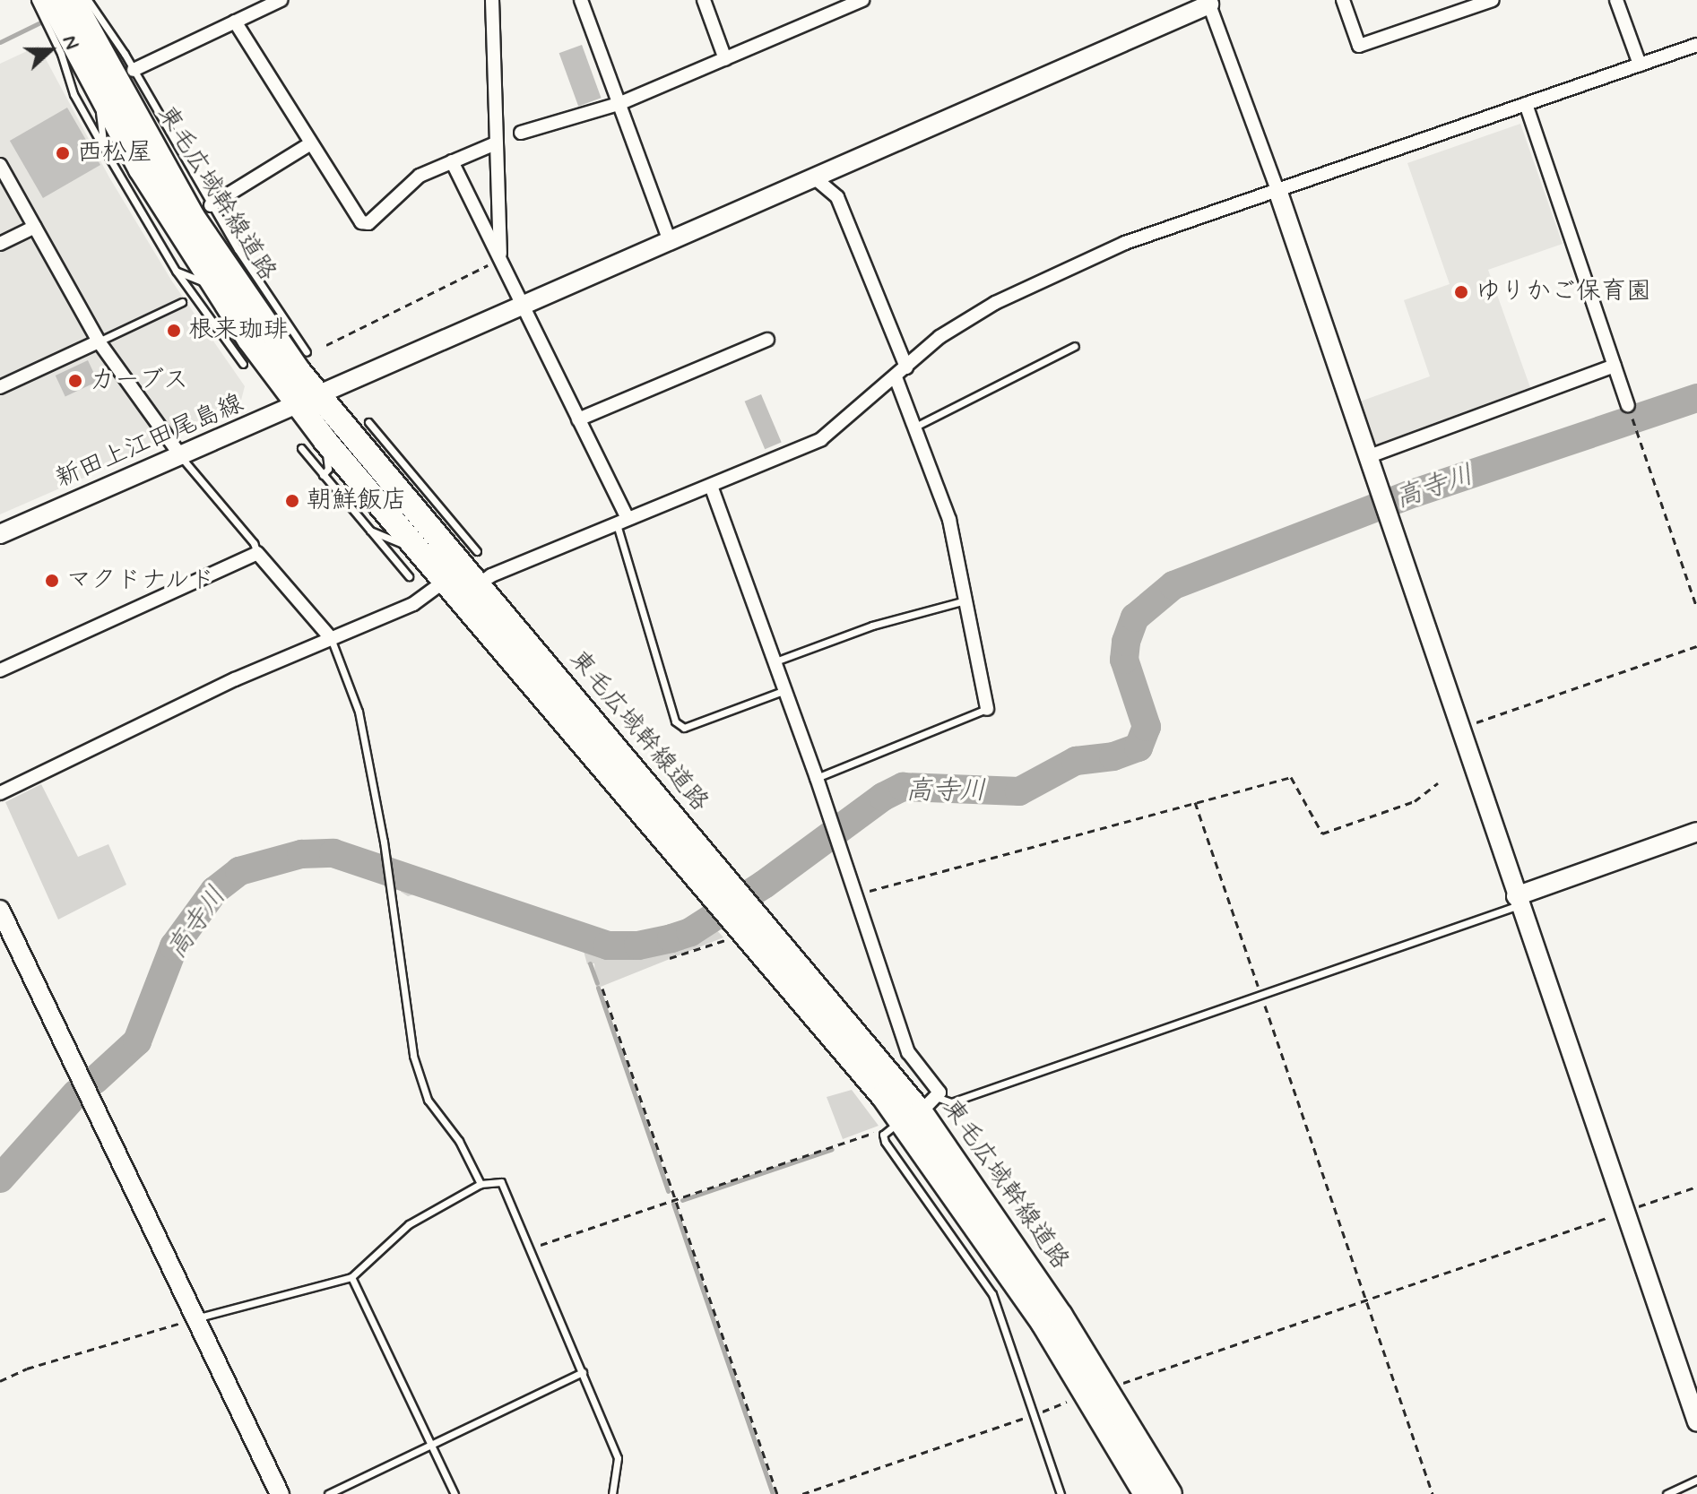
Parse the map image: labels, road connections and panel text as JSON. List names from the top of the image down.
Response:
{
  "streets": {
    "highway": ["東毛広域幹線道路"],
    "street": ["新田上江田尾島線"]
  },
  "crossings": [
    ["東毛広域幹線道路", "新田上江田尾島線"]
  ],
  "water": ["高寺川"],
  "places": [
    "西松屋",
    "ゆりかご保育園",
    "根来珈琲",
    "カーブス",
    "朝鮮飯店",
    "マクドナルド"
  ],
  "north": "right"
}
